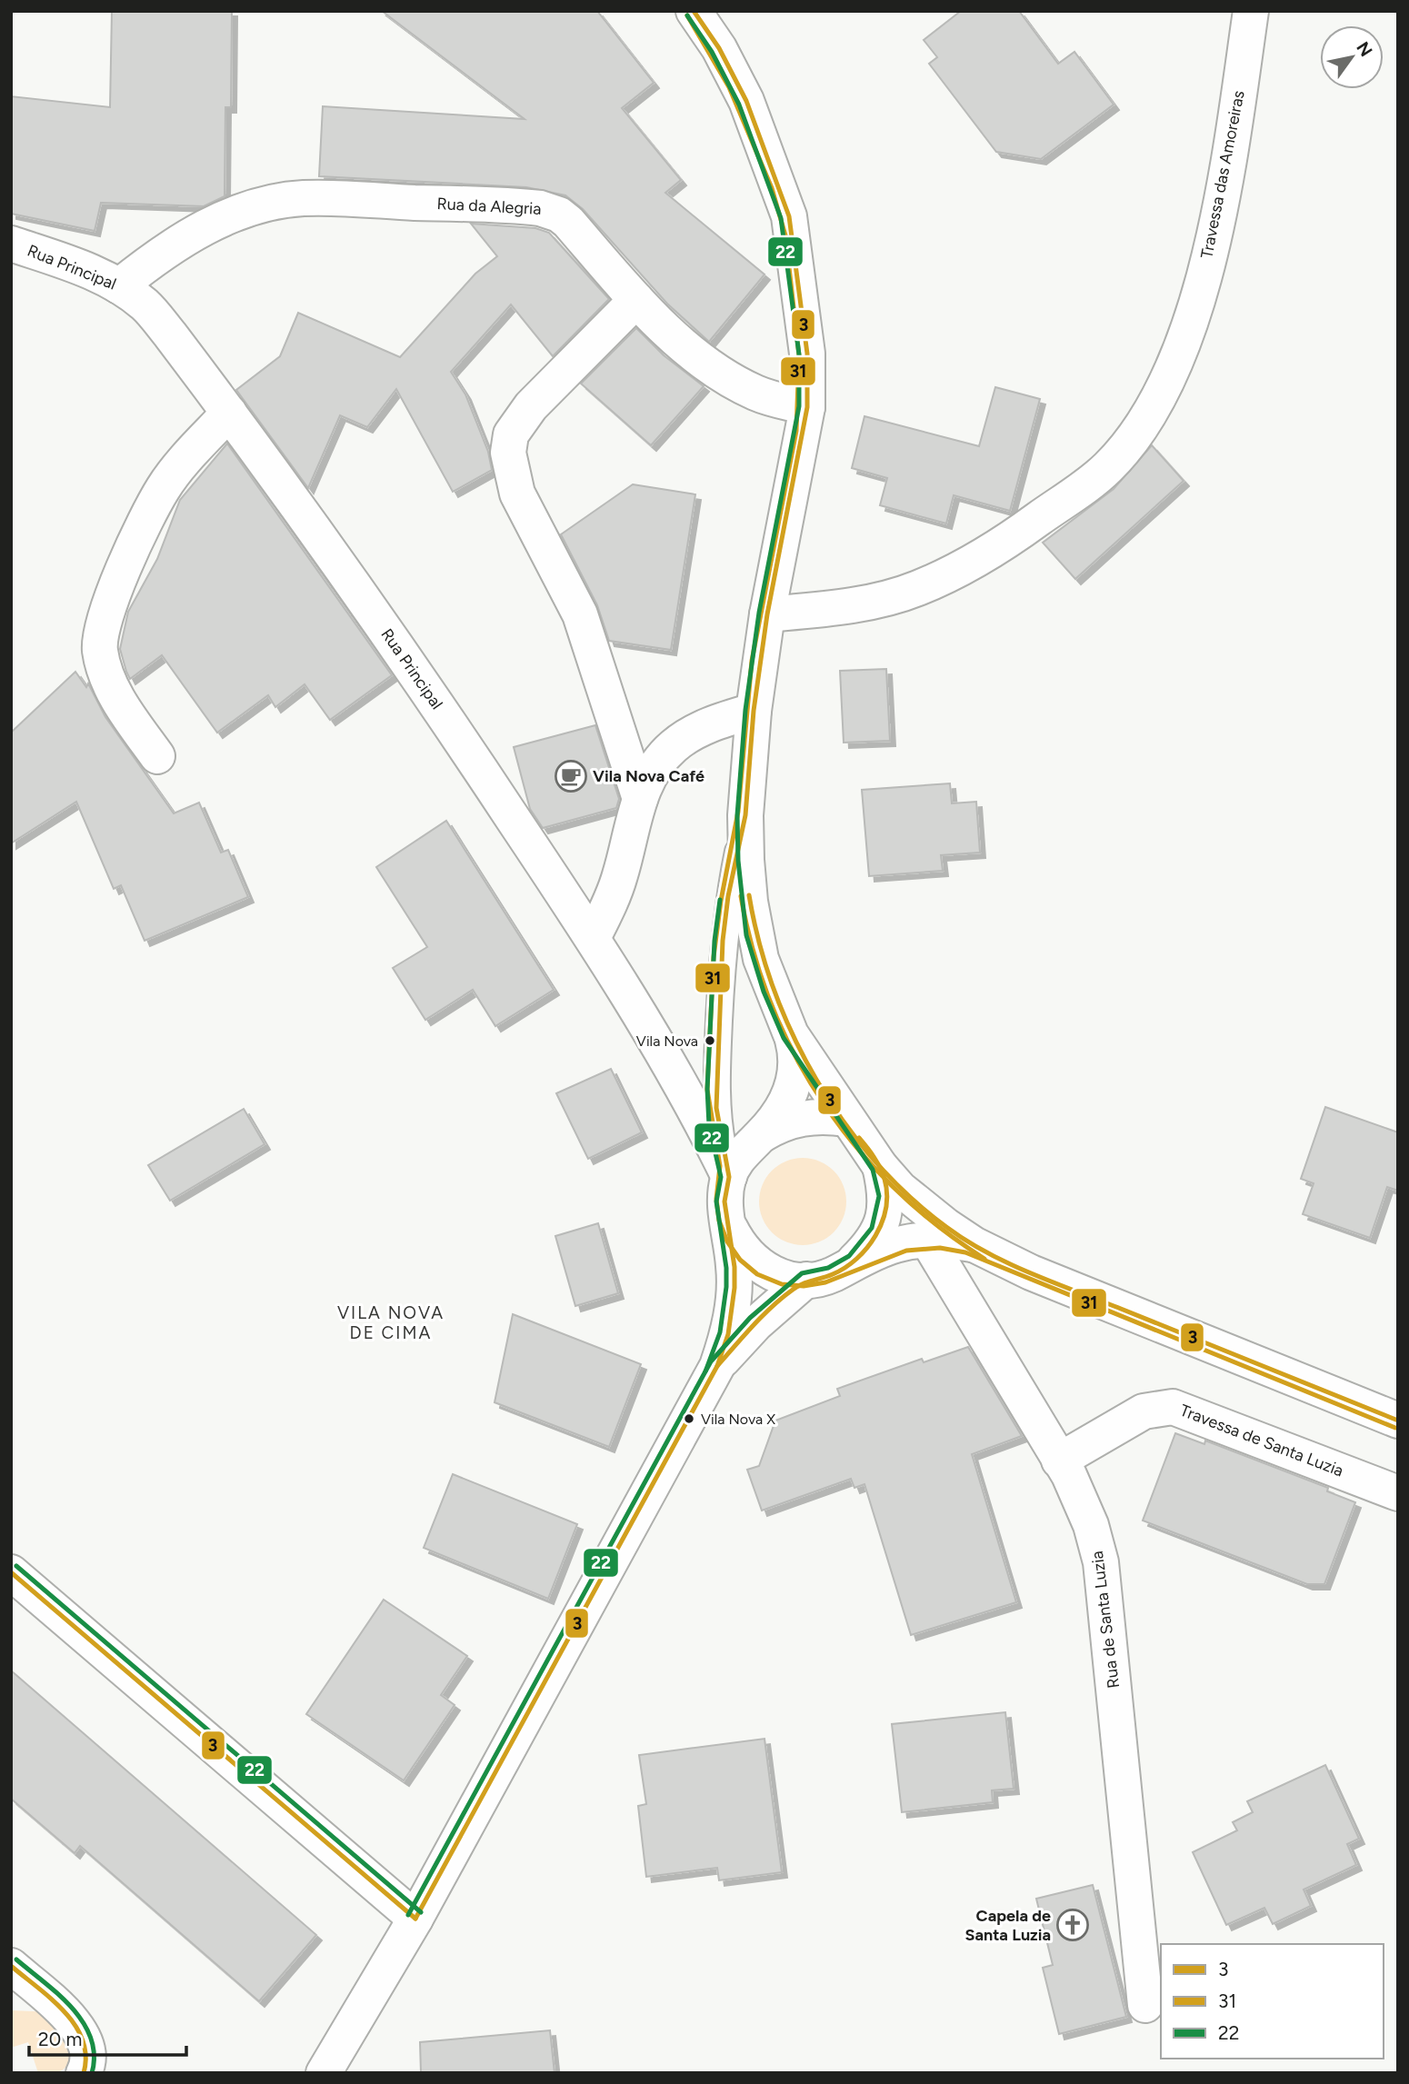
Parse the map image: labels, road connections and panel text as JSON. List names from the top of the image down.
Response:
{
  "streets": {
    "street": [
      "Travessa das Amoreiras",
      "Rua da Alegria",
      "Rua Principal",
      "Travessa de Santa Luzia",
      "Rua de Santa Luzia"
    ]
  },
  "crossings": [
    ["Rua da Alegria", "Rua Principal"],
    ["Travessa de Santa Luzia", "Rua de Santa Luzia"]
  ],
  "districts": ["VILA NOVA DE CIMA"],
  "places": {
    "cafe": ["Vila Nova Café"],
    "other": ["Vila Nova", "Vila Nova X"],
    "church": ["Capela de Santa Luzia"]
  },
  "lines": ["transit line 3", "transit line 31", "transit line 22"],
  "legend": ["3", "31", "22"],
  "scale_bar": "20 m",
  "north": "top right"
}
